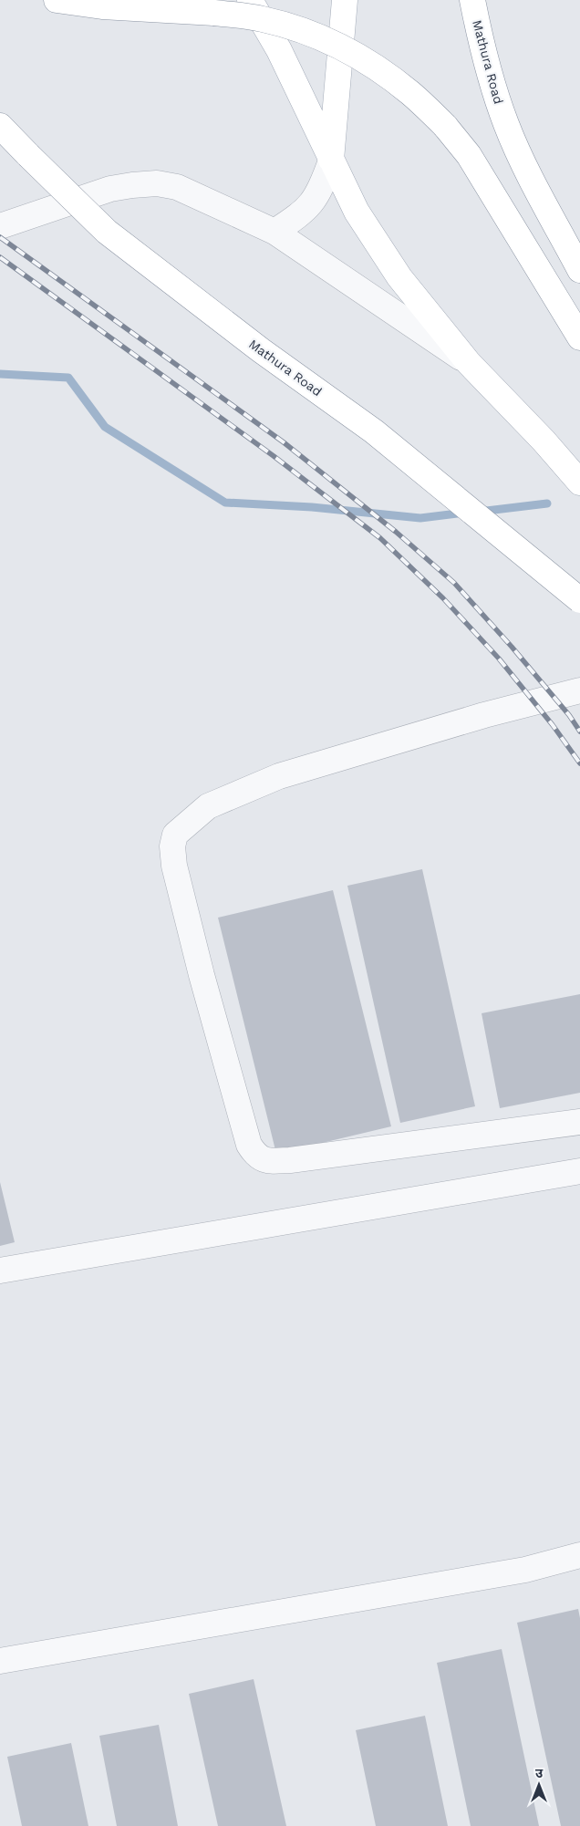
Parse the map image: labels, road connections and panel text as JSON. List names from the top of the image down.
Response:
{
  "streets": {
    "main road": ["Mathura Road"]
  },
  "north": "top"
}
